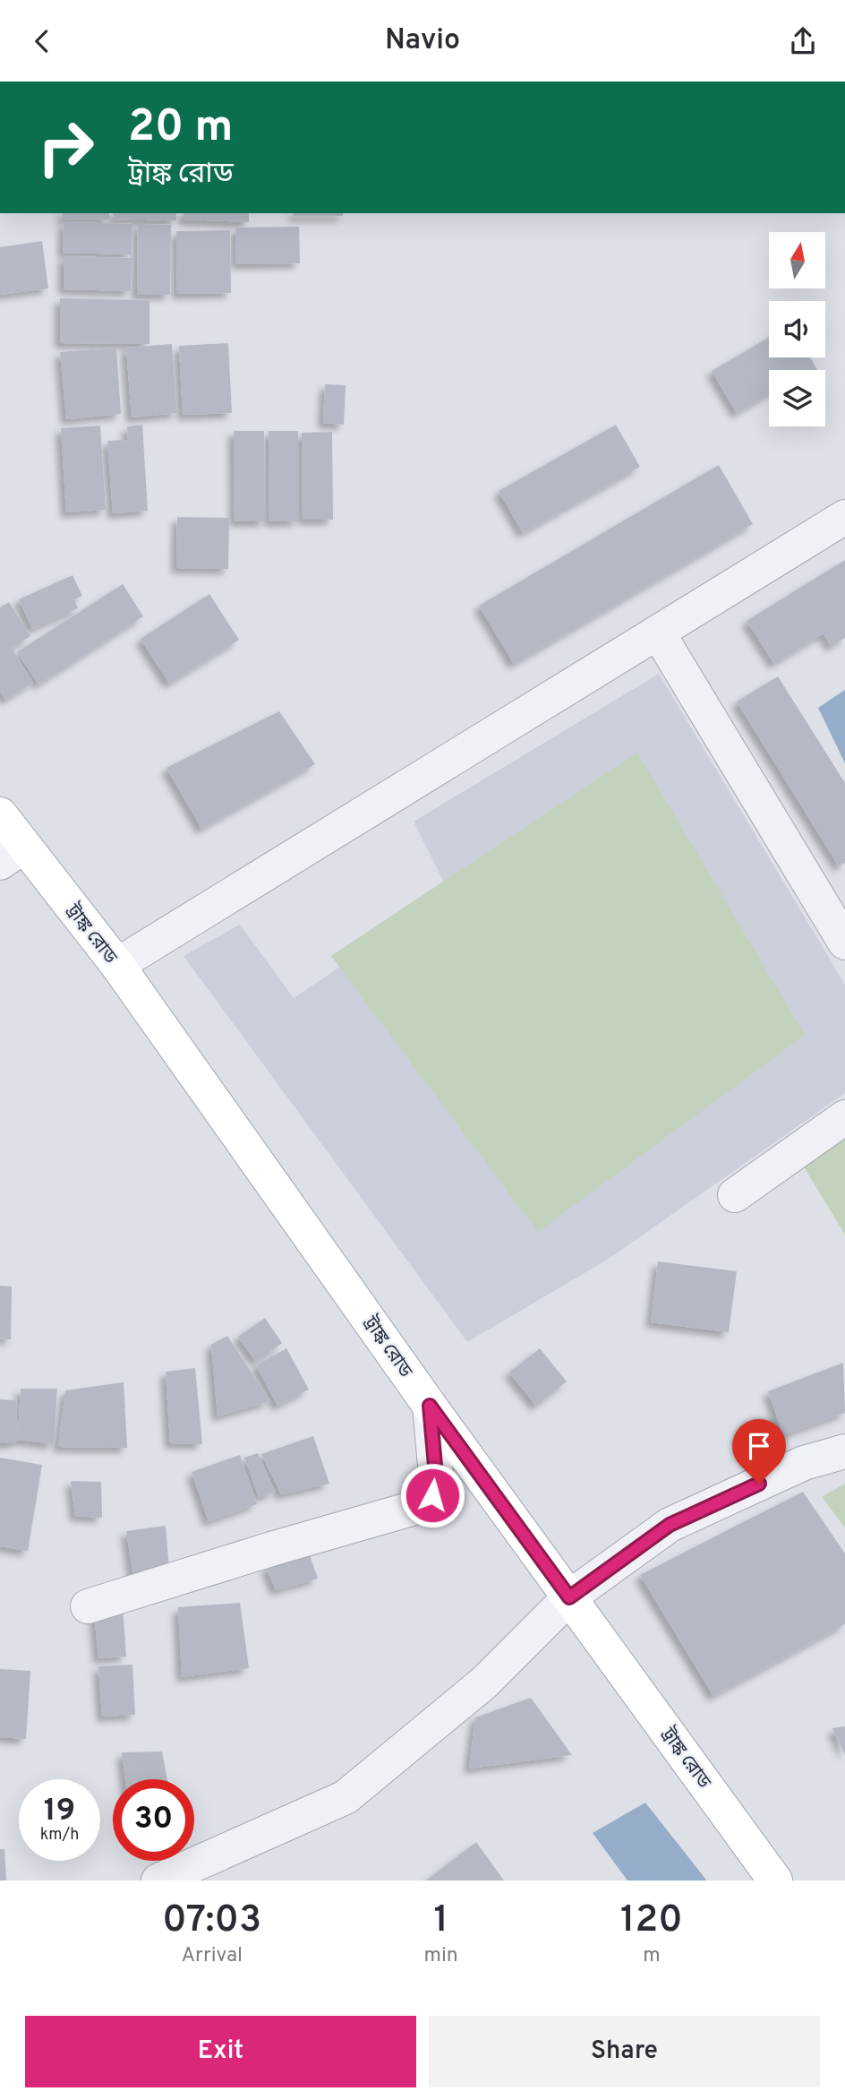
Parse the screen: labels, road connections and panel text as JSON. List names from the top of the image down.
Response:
{
  "streets": {
    "main road": ["ট্রাঙ্ক রোড"]
  },
  "north": "top",
  "page": {
    "header": "Navio",
    "turn": ["20 m", "ট্রাঙ্ক রোড"],
    "speed": "19 km/h",
    "limit": "30",
    "eta": [
      "07:03",
      "Arrival",
      "1",
      "min",
      "120",
      "m"
    ],
    "buttons": ["Exit", "Share"]
  }
}
